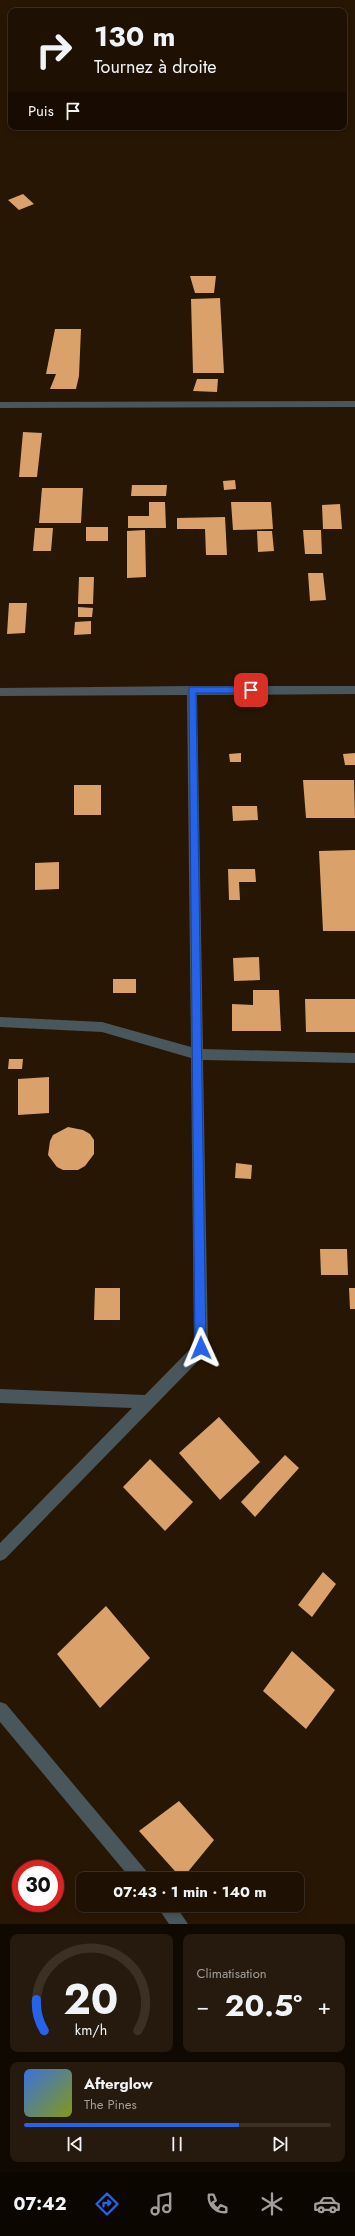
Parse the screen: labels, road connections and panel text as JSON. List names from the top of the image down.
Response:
{
  "page": {
    "turn": ["130 m", "Tournez à droite"],
    "then": "Puis",
    "limit": "30",
    "trip": "07:43 · 1 min · 140 m",
    "tile": "Climatisation",
    "heat": ["−", "20.5°", "+"],
    "song": ["Afterglow", "The Pines"],
    "tabs": "07:42",
    "gauge": ["20", "km/h"]
  }
}
